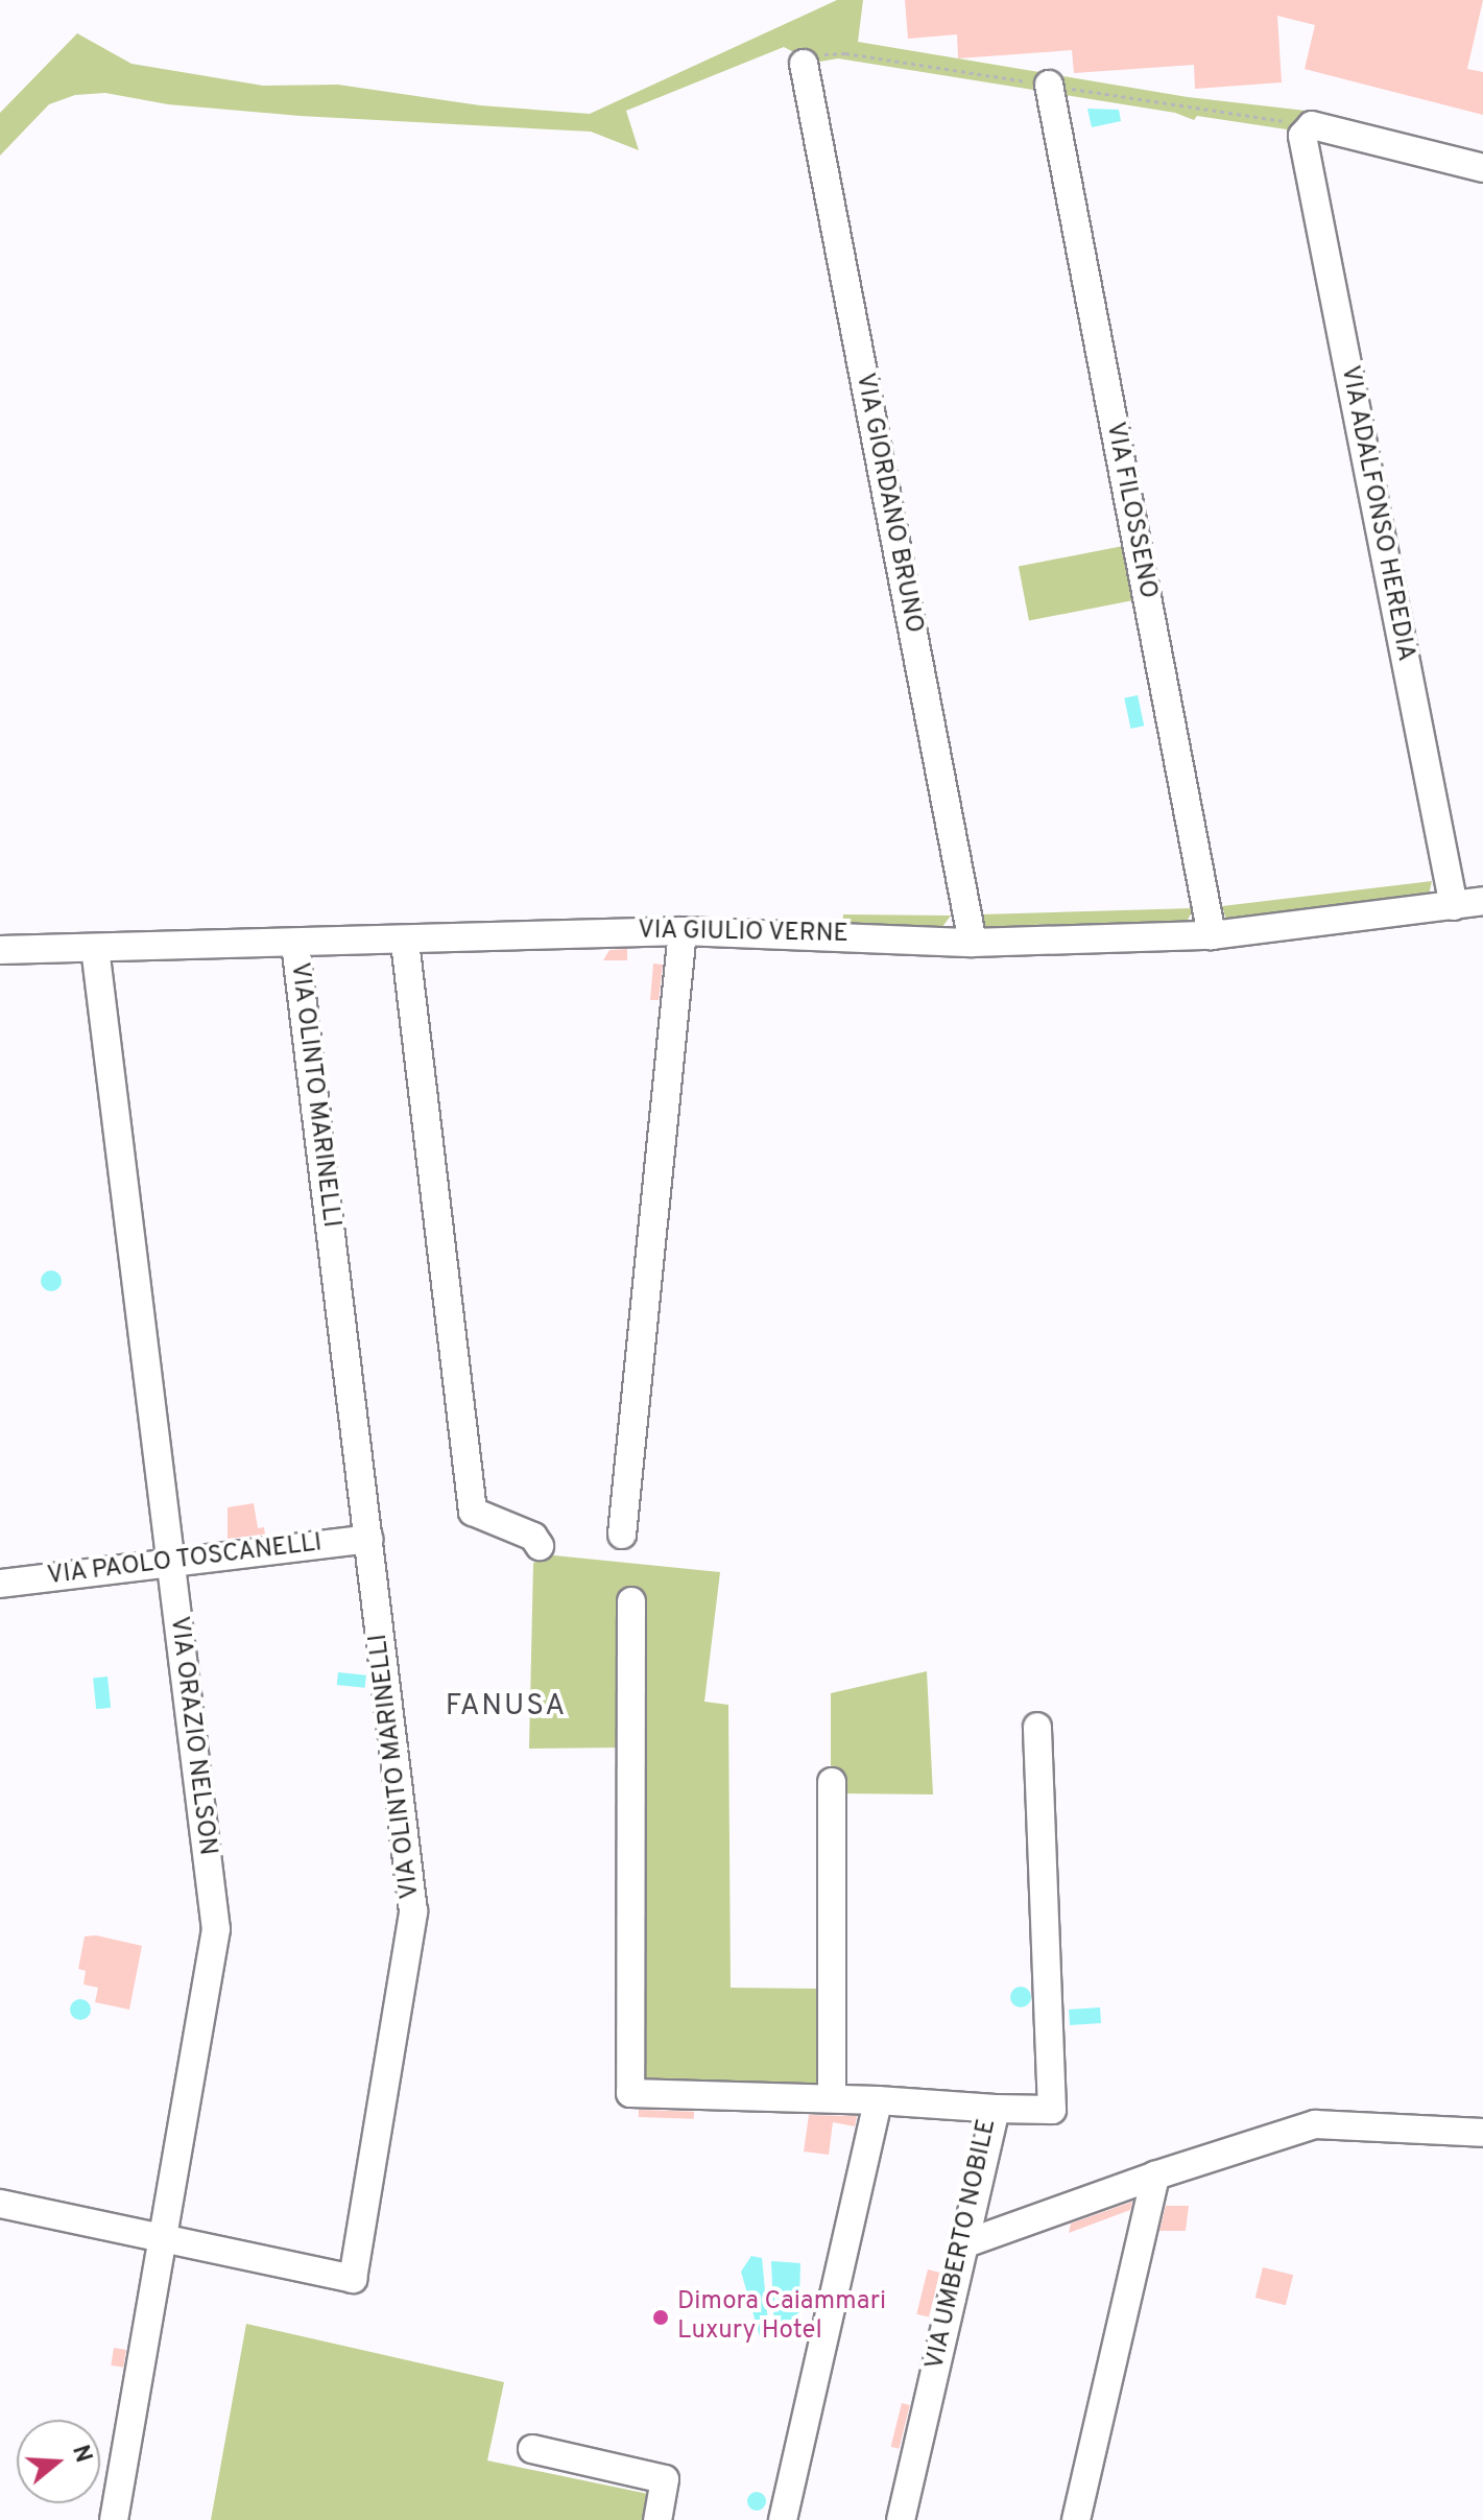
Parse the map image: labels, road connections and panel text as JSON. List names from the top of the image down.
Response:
{
  "streets": {
    "street": [
      "VIA GIORDANO BRUNO",
      "VIA FILOSSENO",
      "VIA ADALFONSO HEREDIA",
      "VIA GIULIO VERNE",
      "VIA OLINTO MARINELLI",
      "VIA PAOLO TOSCANELLI",
      "VIA ORAZIO NELSON",
      "VIA UMBERTO NOBILE"
    ]
  },
  "crossings": [
    ["VIA GIORDANO BRUNO", "VIA GIULIO VERNE"],
    ["VIA FILOSSENO", "VIA GIULIO VERNE"],
    ["VIA ADALFONSO HEREDIA", "VIA GIULIO VERNE"],
    ["VIA GIULIO VERNE", "VIA OLINTO MARINELLI"],
    ["VIA GIULIO VERNE", "VIA ORAZIO NELSON"],
    ["VIA OLINTO MARINELLI", "VIA PAOLO TOSCANELLI"],
    ["VIA OLINTO MARINELLI", "VIA ORAZIO NELSON"],
    ["VIA PAOLO TOSCANELLI", "VIA ORAZIO NELSON"]
  ],
  "districts": ["FANUSA"],
  "places": ["Dimora Caiammari Luxury Hotel"],
  "north": "right"
}
